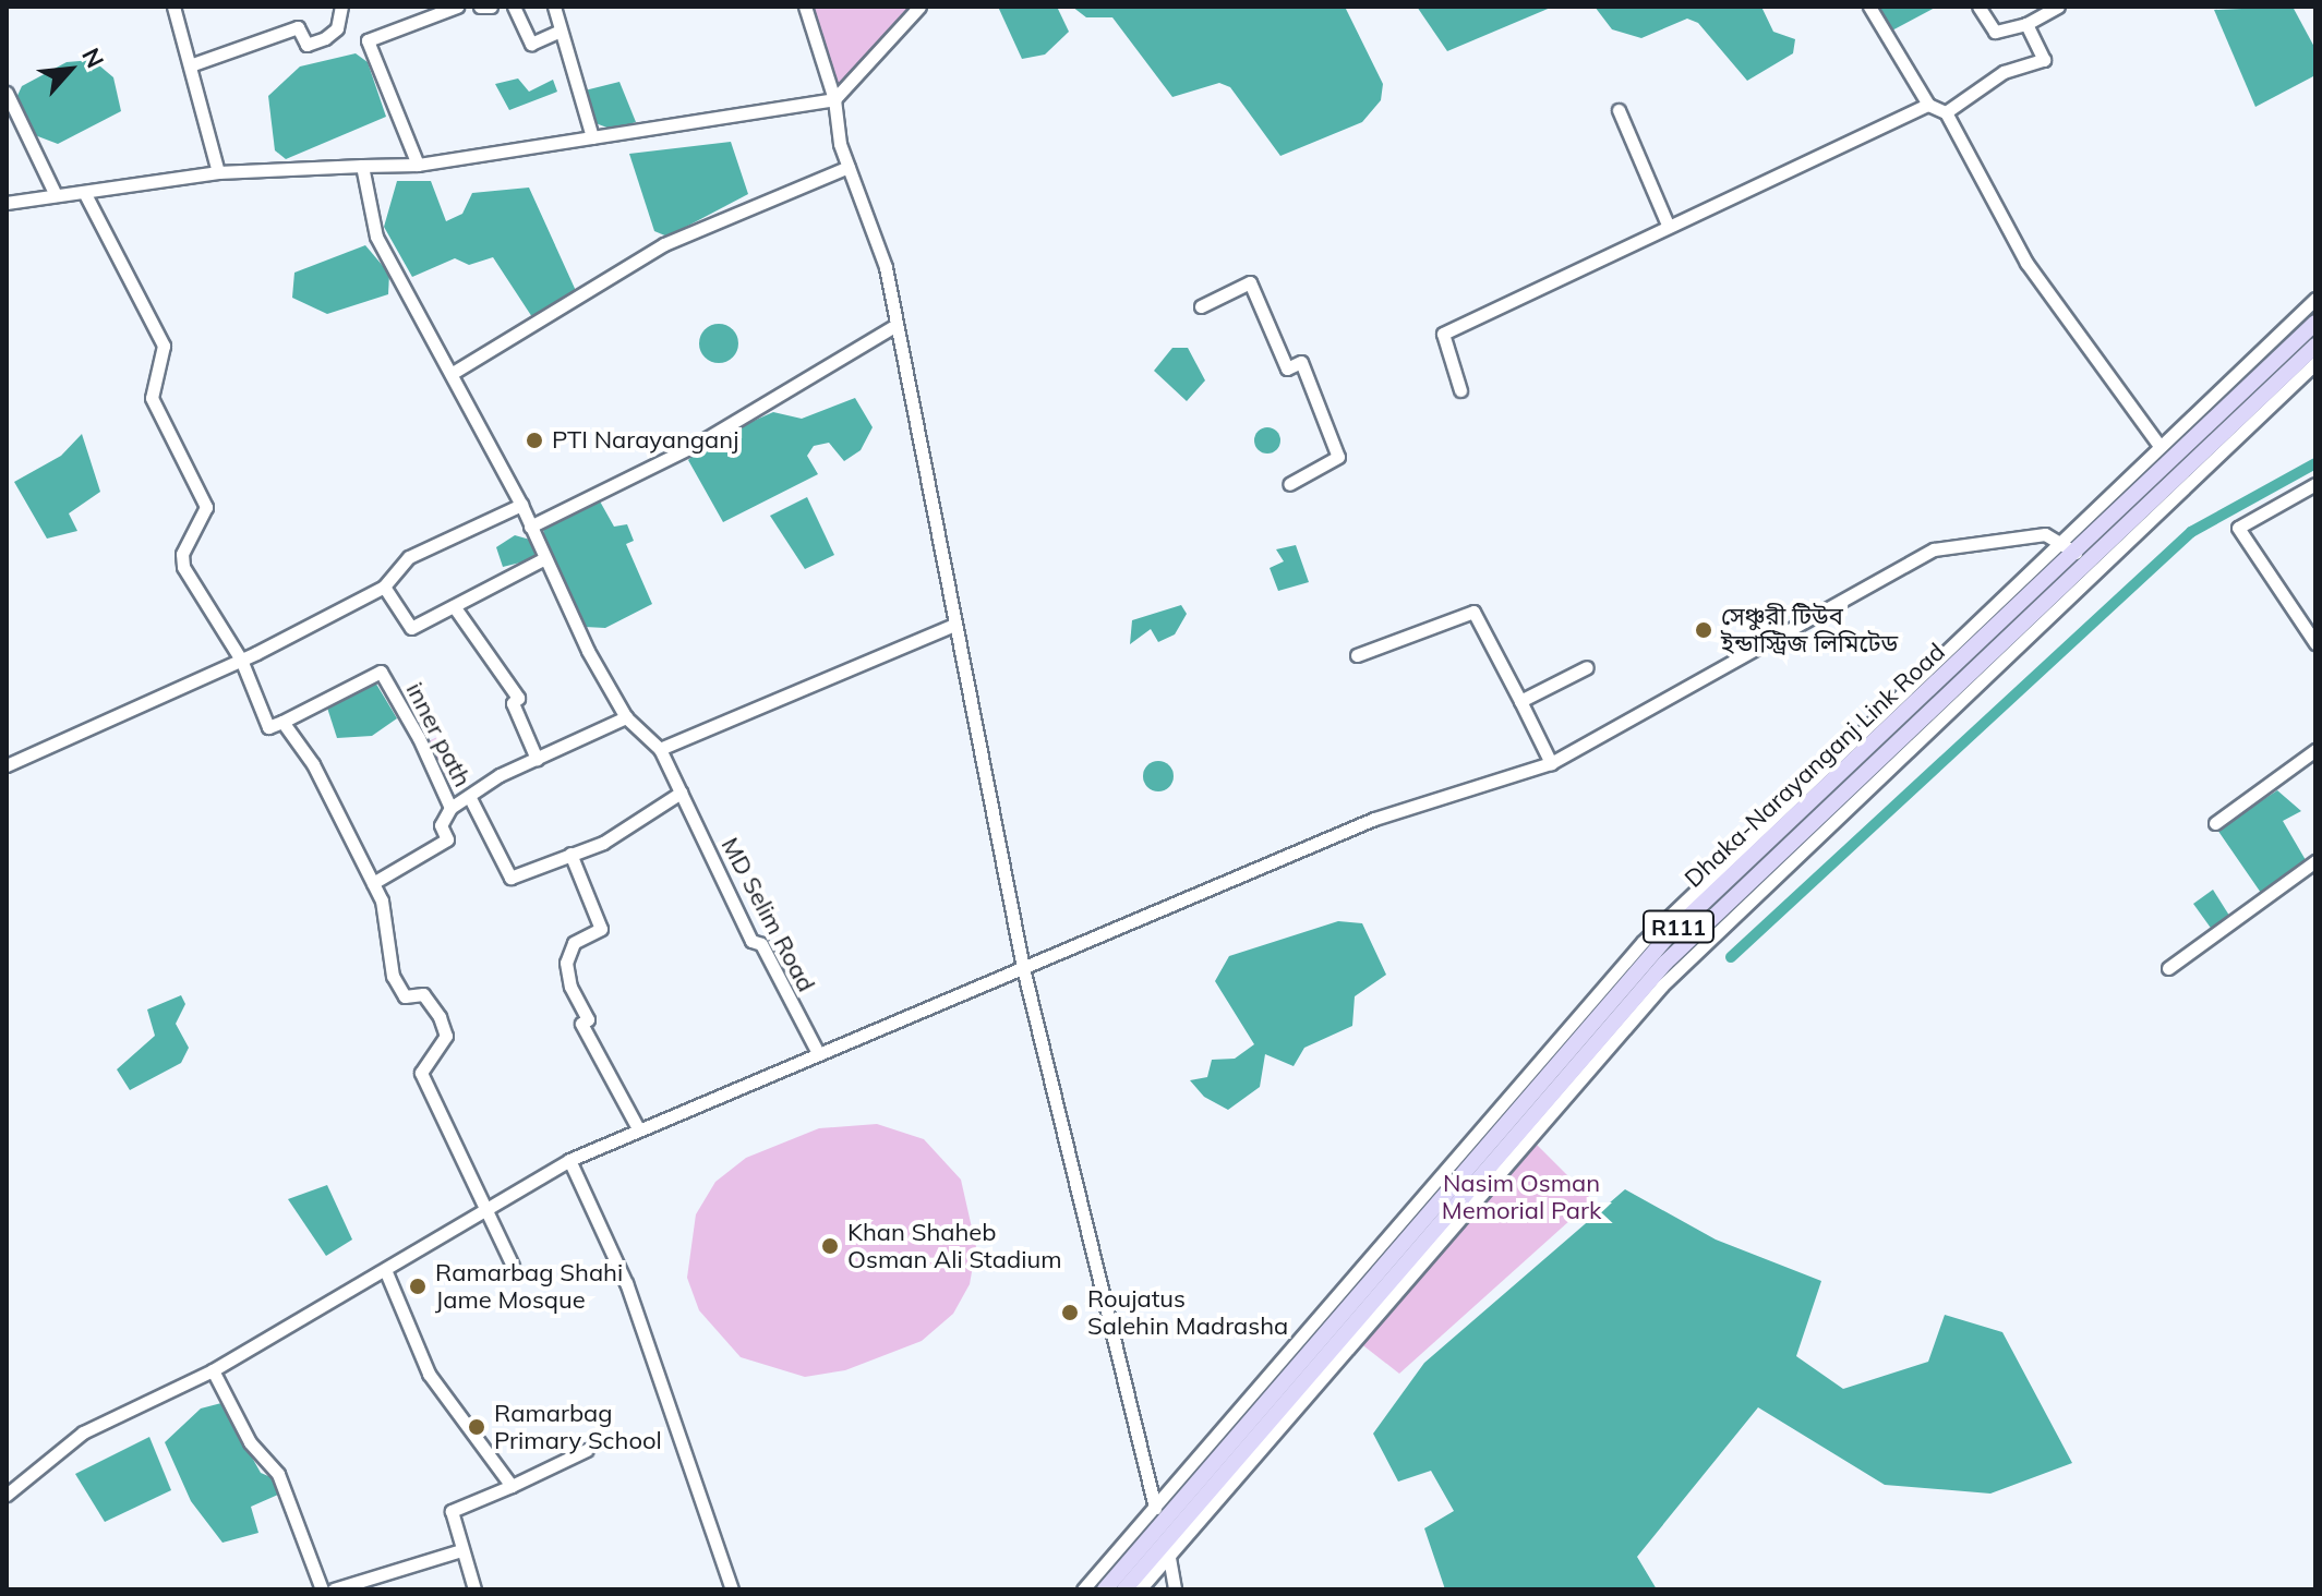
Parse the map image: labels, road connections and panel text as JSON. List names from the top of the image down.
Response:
{
  "streets": {
    "main road": ["Dhaka-Narayanganj Link Road", "R111"],
    "street": ["inner path", "MD Selim Road"]
  },
  "parks": ["Nasim Osman Memorial Park"],
  "places": [
    "PTI Narayanganj",
    "সেঞ্চুরী টিউব ইন্ডাস্ট্রিজ লিমিটেড",
    "Khan Shaheb Osman Ali Stadium",
    "Ramarbag Shahi Jame Mosque",
    "Roujatus Salehin Madrasha",
    "Ramarbag Primary School"
  ],
  "north": "top right"
}
